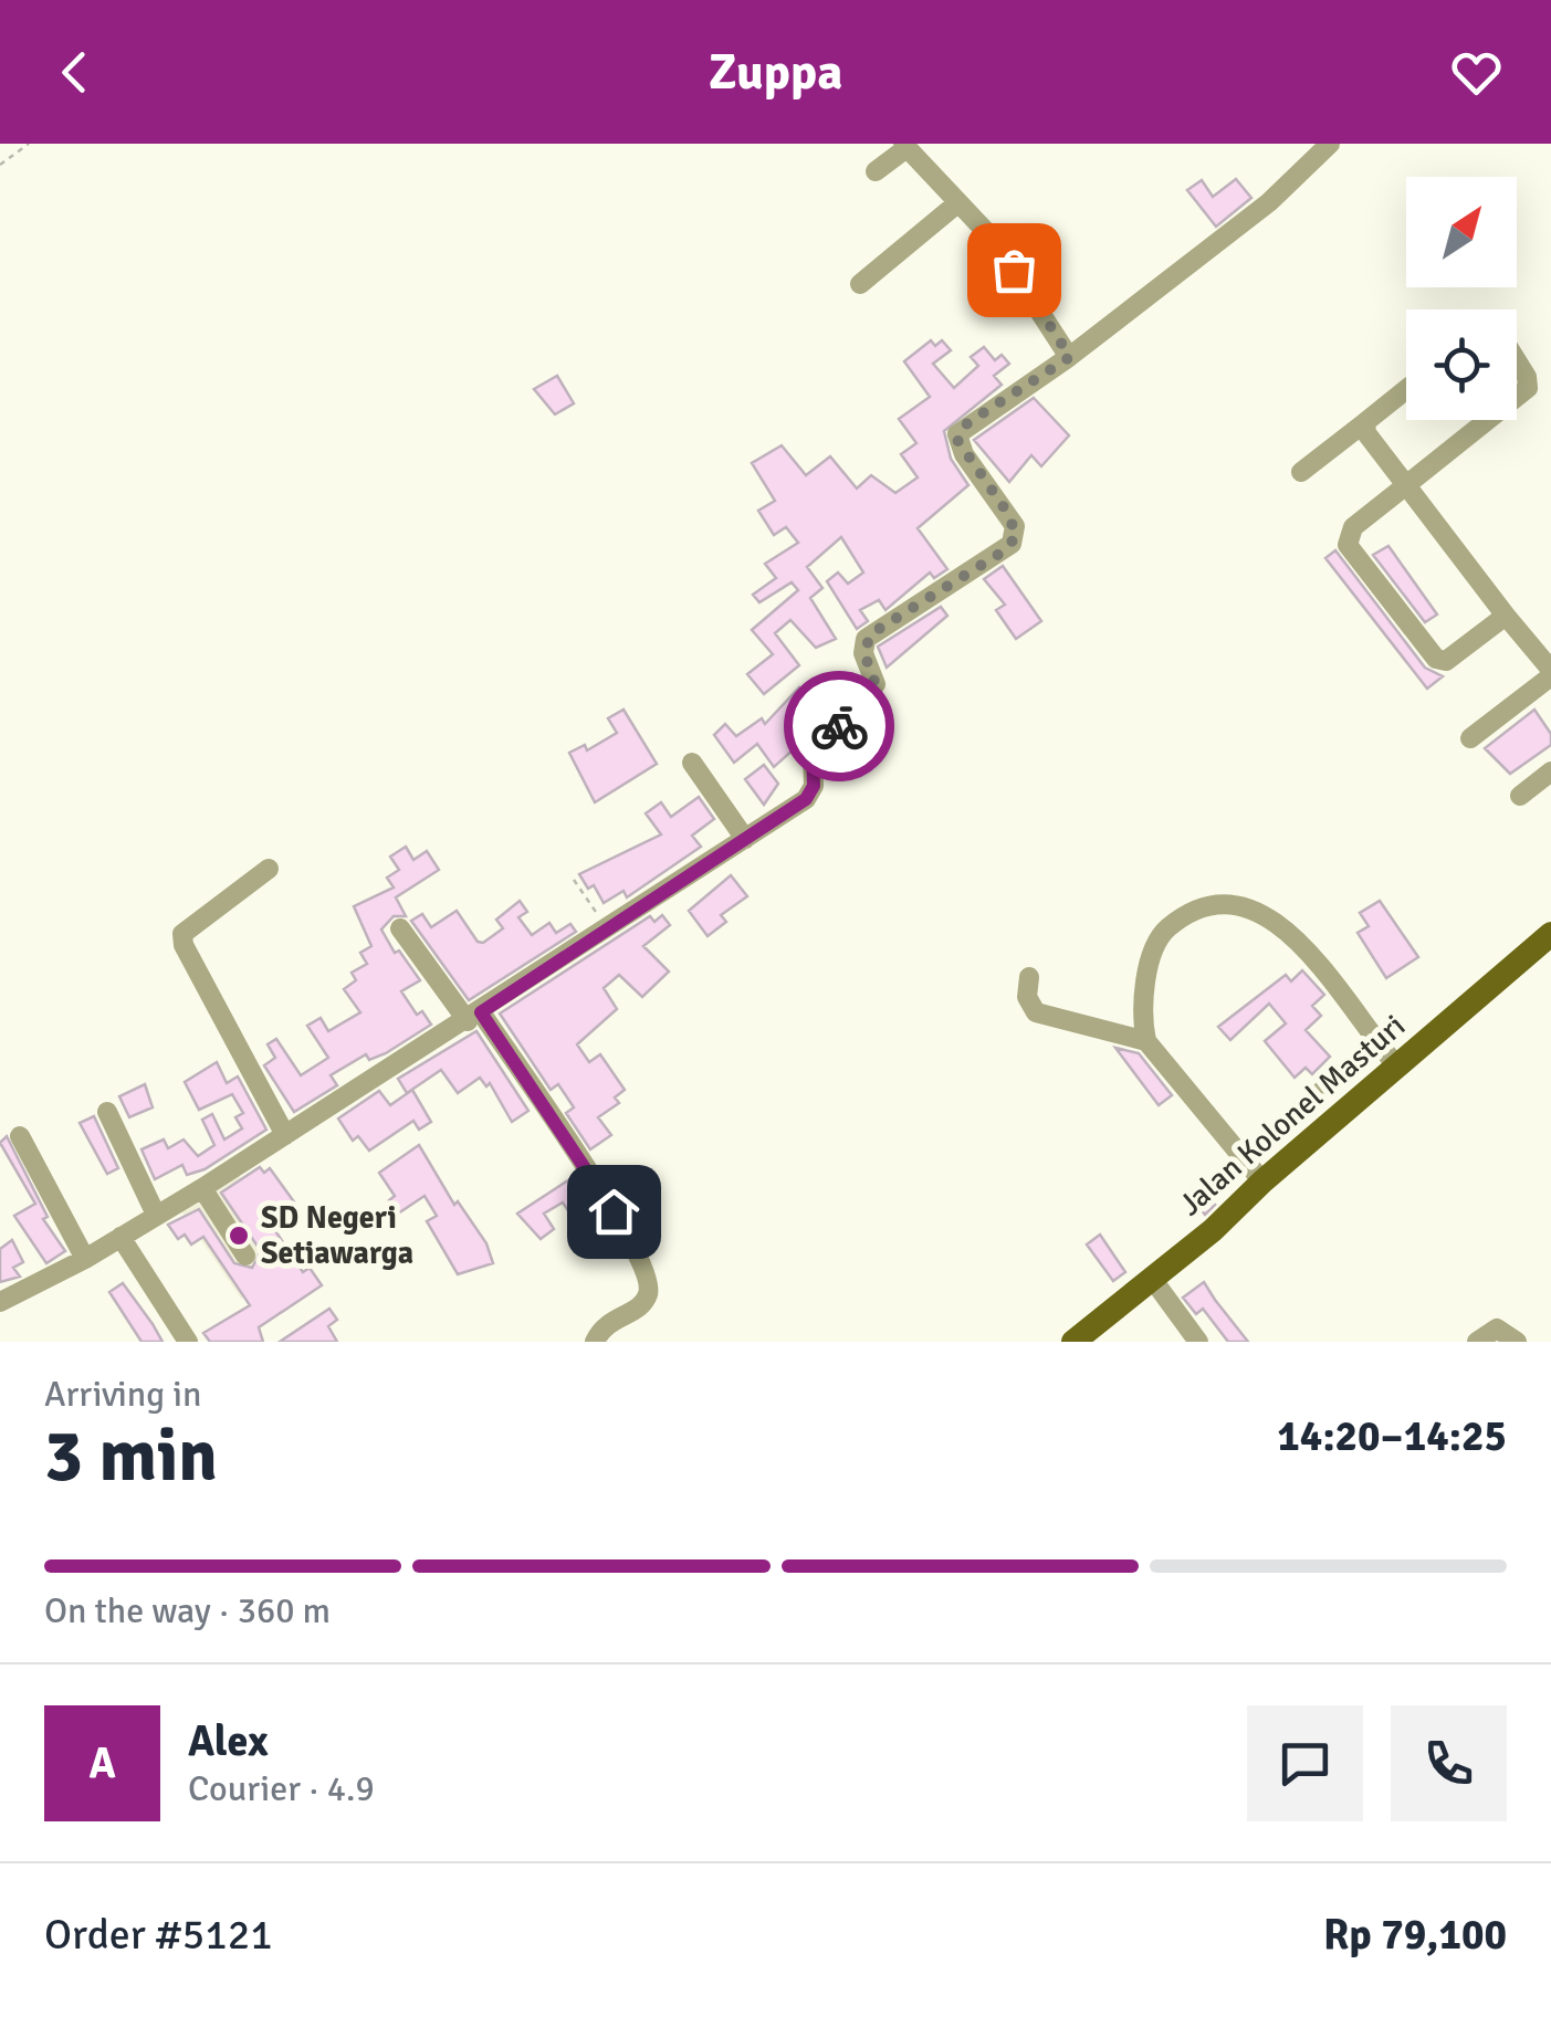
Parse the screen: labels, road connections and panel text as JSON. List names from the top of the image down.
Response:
{
  "streets": {
    "main road": ["Jalan Kolonel Masturi"]
  },
  "places": ["SD Negeri Setiawarga"],
  "north": "top right",
  "page": {
    "header": "Zuppa",
    "heading": ["3 min", "Arriving in", "14:20–14:25"],
    "panel": [
      "Alex",
      "Courier · 4.9",
      "Order #5121",
      "Rp 79,100"
    ],
    "bar": "On the way · 360 m",
    "round": "A"
  }
}
